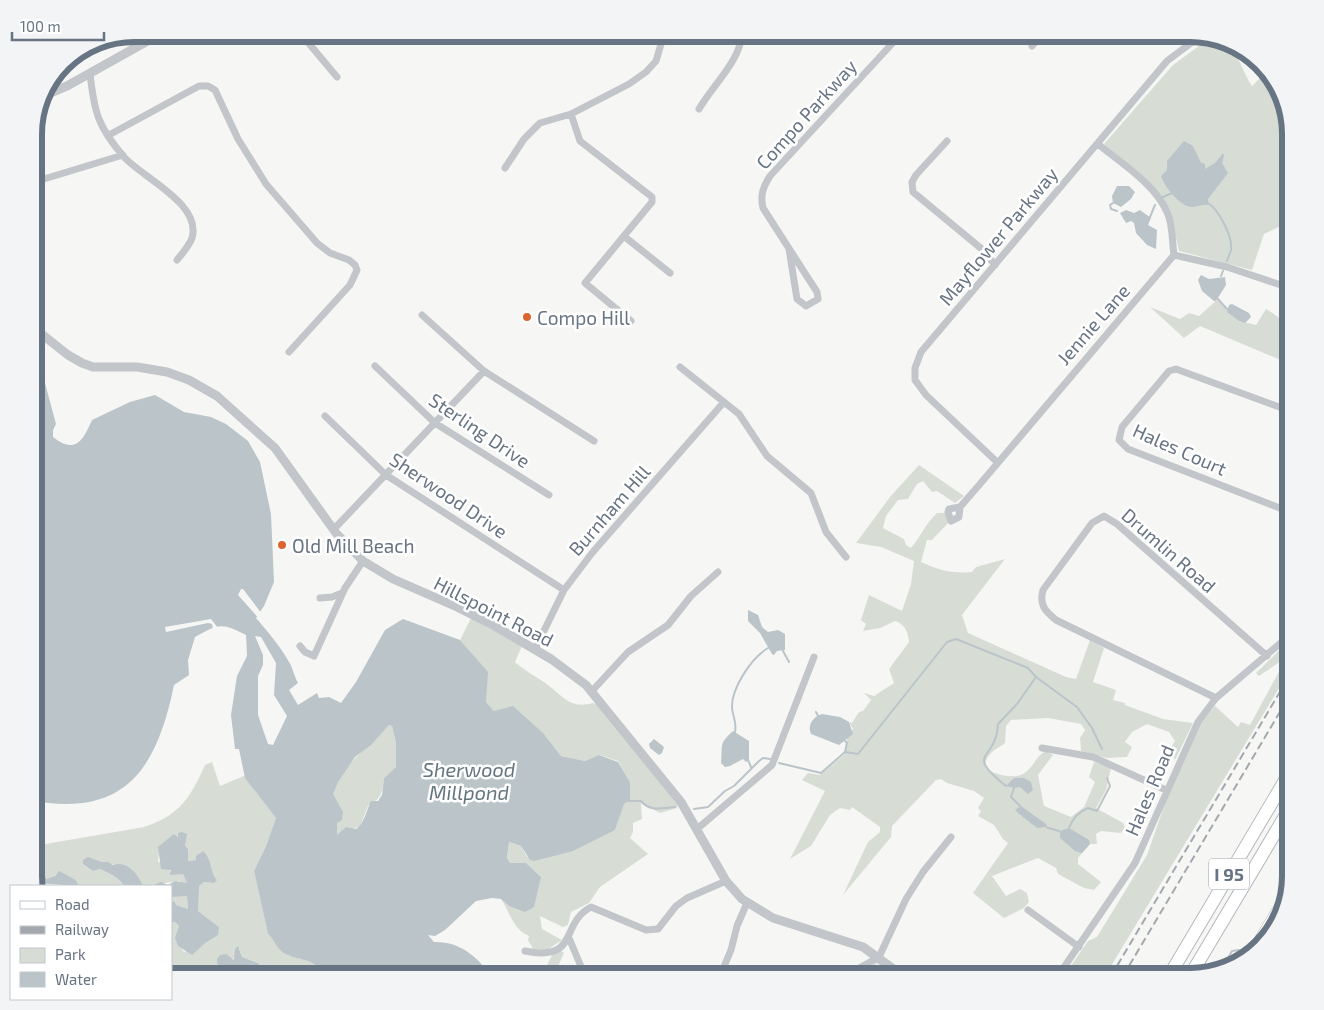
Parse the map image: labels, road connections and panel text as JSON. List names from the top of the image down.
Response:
{
  "streets": {
    "highway": ["I 95"],
    "street": [
      "Compo Parkway",
      "Mayflower Parkway",
      "Jennie Lane",
      "Sterling Drive",
      "Hales Court",
      "Sherwood Drive",
      "Burnham Hill",
      "Drumlin Road",
      "Hillspoint Road",
      "Hales Road"
    ]
  },
  "crossings": [
    ["Mayflower Parkway", "Jennie Lane"],
    ["Sherwood Drive", "Burnham Hill"],
    ["Burnham Hill", "Hillspoint Road"],
    ["Drumlin Road", "Hales Road"]
  ],
  "water": ["Sherwood Millpond"],
  "places": ["Compo Hill", "Old Mill Beach"],
  "legend": [
    "Road",
    "Railway",
    "Park",
    "Water"
  ],
  "scale_bar": "100 m"
}
